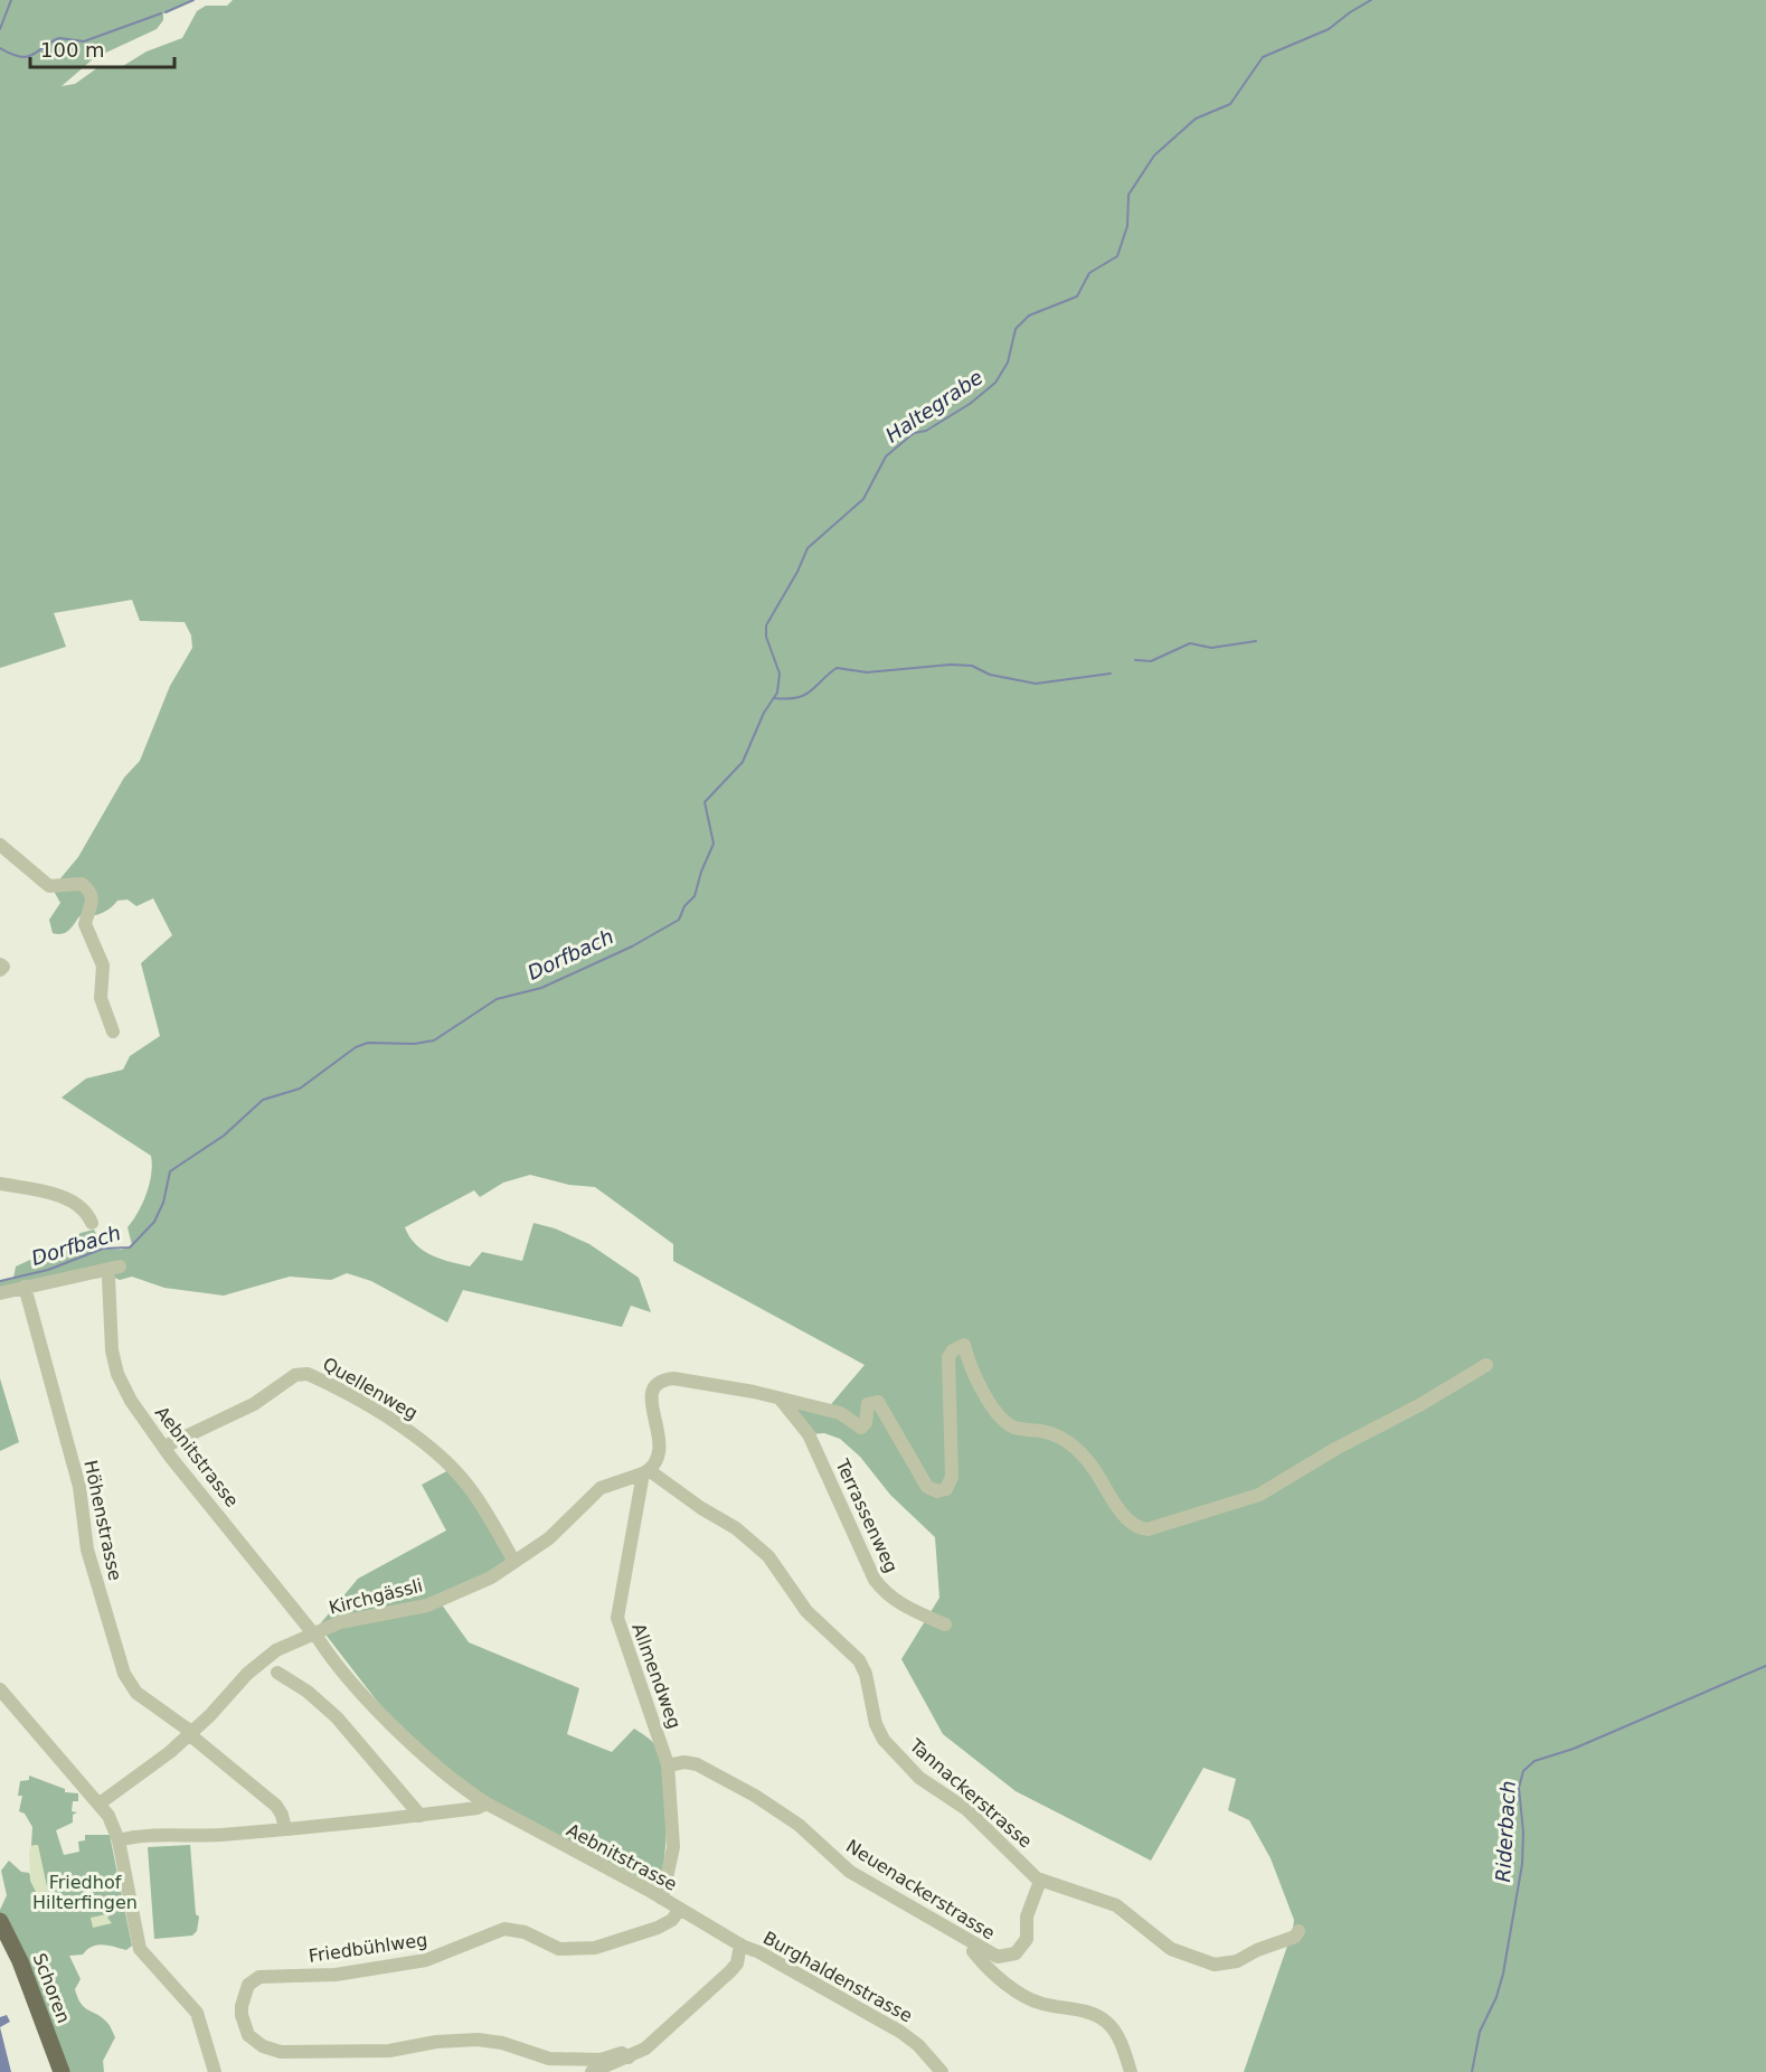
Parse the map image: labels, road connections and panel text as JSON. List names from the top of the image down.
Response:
{
  "streets": {
    "main road": ["Schoren"],
    "street": [
      "Quellenweg",
      "Aebnitstrasse",
      "Terrassenweg",
      "Höhenstrasse",
      "Kirchgässli",
      "Allmendweg",
      "Tannackerstrasse",
      "Neuenackerstrasse",
      "Friedbühlweg",
      "Burghaldenstrasse"
    ]
  },
  "crossings": [
    ["Quellenweg", "Aebnitstrasse"],
    ["Quellenweg", "Kirchgässli"],
    ["Aebnitstrasse", "Kirchgässli"],
    ["Aebnitstrasse", "Allmendweg"],
    ["Aebnitstrasse", "Friedbühlweg"],
    ["Aebnitstrasse", "Burghaldenstrasse"],
    ["Terrassenweg", "Allmendweg"],
    ["Höhenstrasse", "Kirchgässli"],
    ["Kirchgässli", "Allmendweg"],
    ["Kirchgässli", "Tannackerstrasse"],
    ["Allmendweg", "Tannackerstrasse"],
    ["Allmendweg", "Neuenackerstrasse"],
    ["Tannackerstrasse", "Neuenackerstrasse"]
  ],
  "water": ["Haltegrabe", "Dorfbach", "Riderbach"],
  "parks": ["Friedhof Hilterfingen"],
  "scale_bar": "100 m"
}
